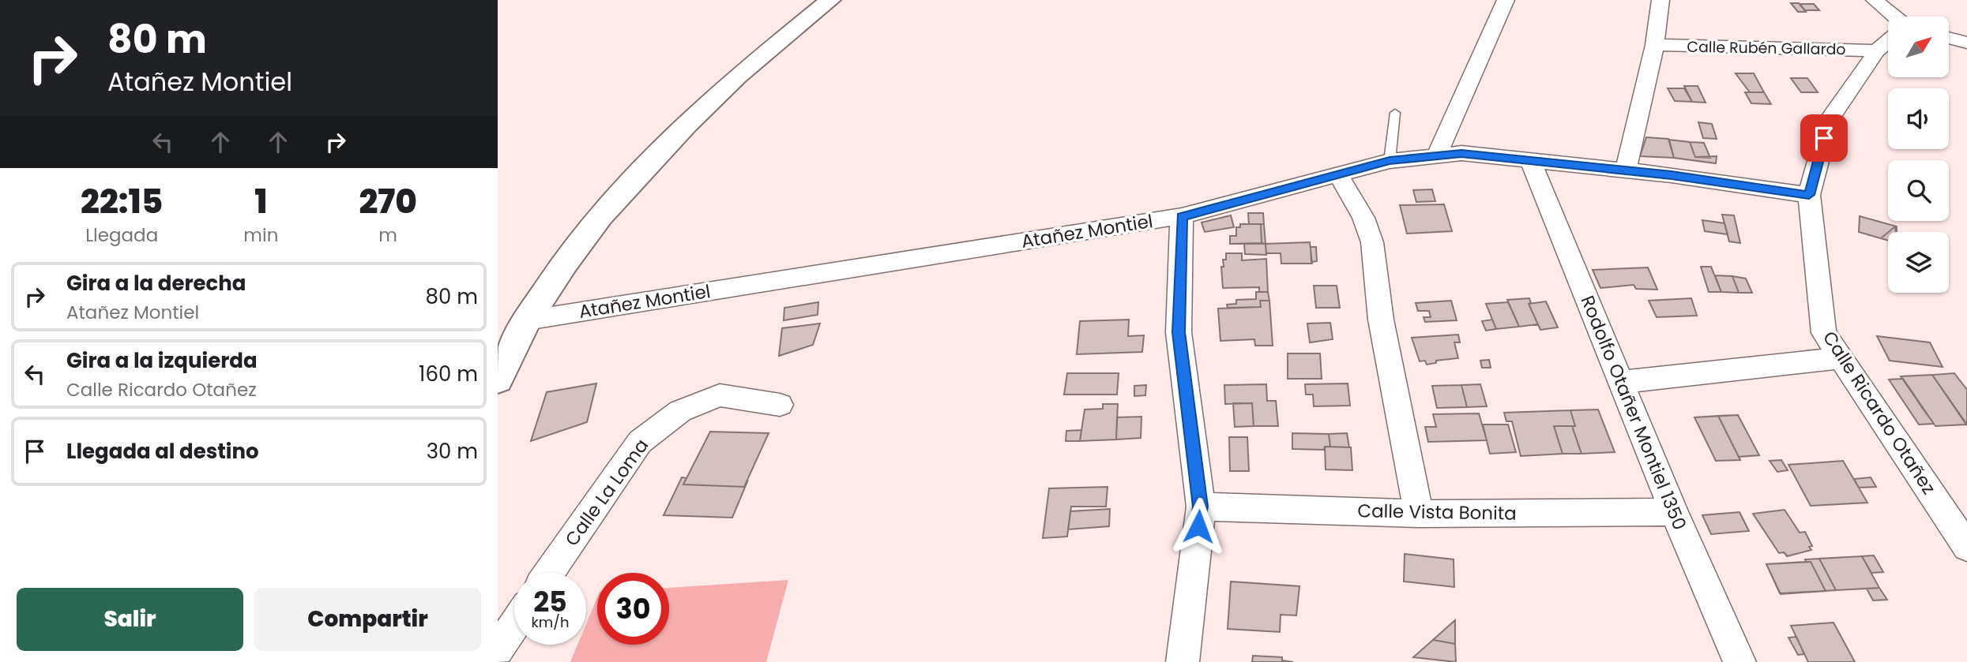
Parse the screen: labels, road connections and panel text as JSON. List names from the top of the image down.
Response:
{
  "streets": {
    "street": [
      "Calle Rubén Gallardo",
      "Atañez Montiel",
      "Rodolfo Otañer Montiel 1350",
      "Calle Ricardo Otañez",
      "Calle La Loma",
      "Calle Vista Bonita"
    ]
  },
  "crossings": [
    ["Calle Rubén Gallardo", "Calle Ricardo Otañez"],
    ["Atañez Montiel", "Rodolfo Otañer Montiel 1350"],
    ["Atañez Montiel", "Calle Ricardo Otañez"],
    ["Rodolfo Otañer Montiel 1350", "Calle Vista Bonita"]
  ],
  "north": "top right",
  "page": {
    "turn": ["80 m", "Atañez Montiel"],
    "eta": [
      "22:15",
      "Llegada",
      "1",
      "min",
      "270",
      "m"
    ],
    "list": [
      {
        "name": "Gira a la derecha",
        "note": "Atañez Montiel",
        "value": "80 m"
      },
      {
        "name": "Gira a la izquierda",
        "note": "Calle Ricardo Otañez",
        "value": "160 m"
      },
      {
        "name": "Llegada al destino",
        "value": "30 m"
      }
    ],
    "speed": "25 km/h",
    "limit": "30",
    "buttons": ["Salir", "Compartir"]
  }
}
